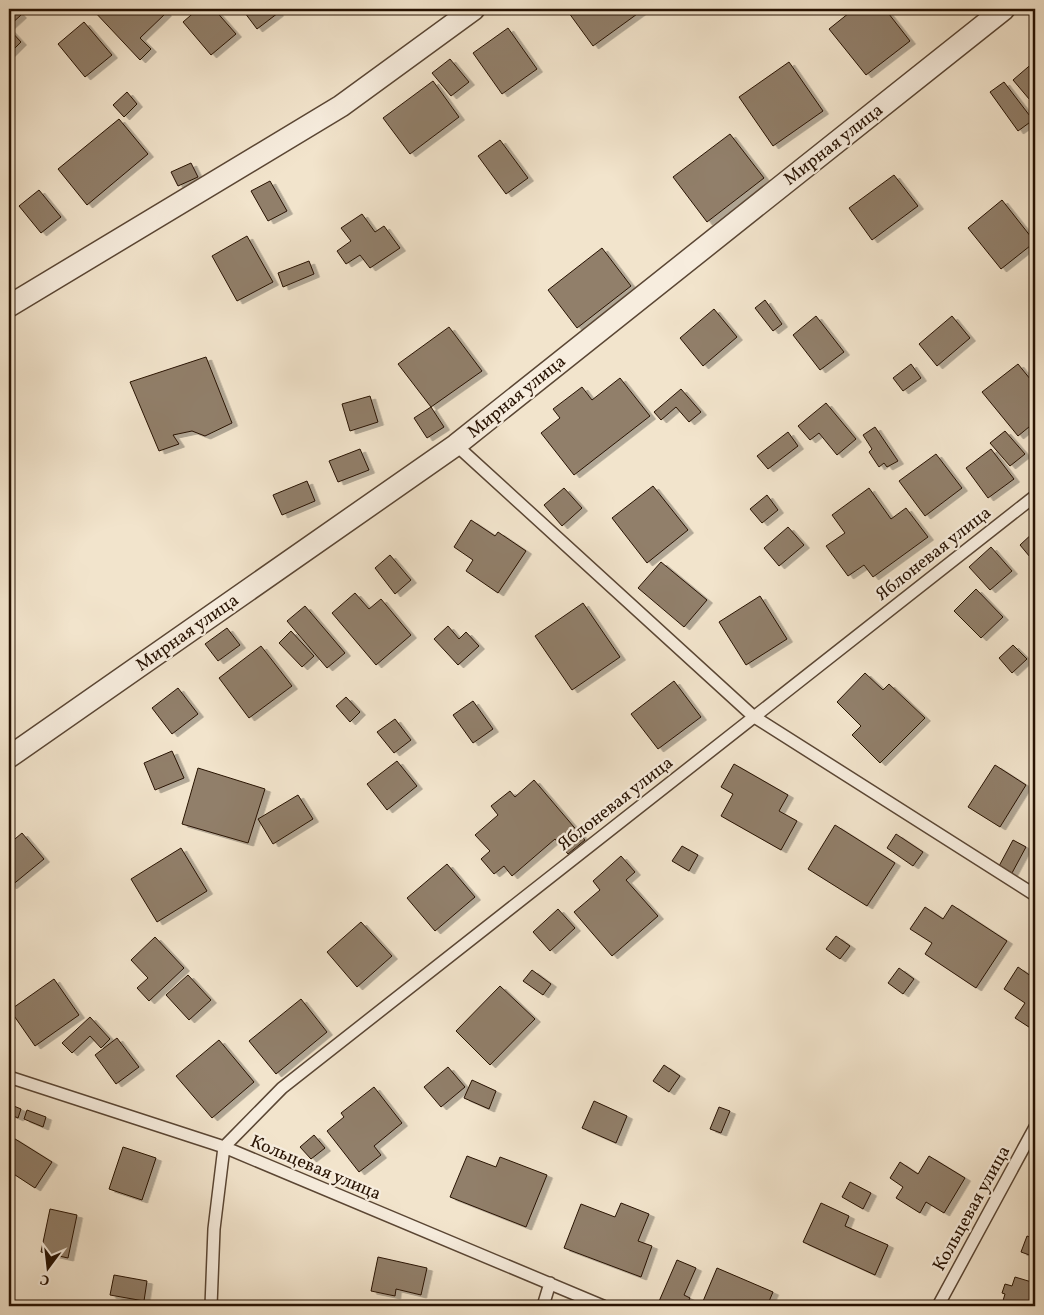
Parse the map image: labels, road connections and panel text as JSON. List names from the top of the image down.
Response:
{
  "streets": {
    "street": ["Мирная улица"],
    "lane": ["Яблоневая улица", "Кольцевая улица"]
  },
  "crossings": [
    ["Яблоневая улица", "Кольцевая улица"]
  ],
  "north": "bottom"
}
